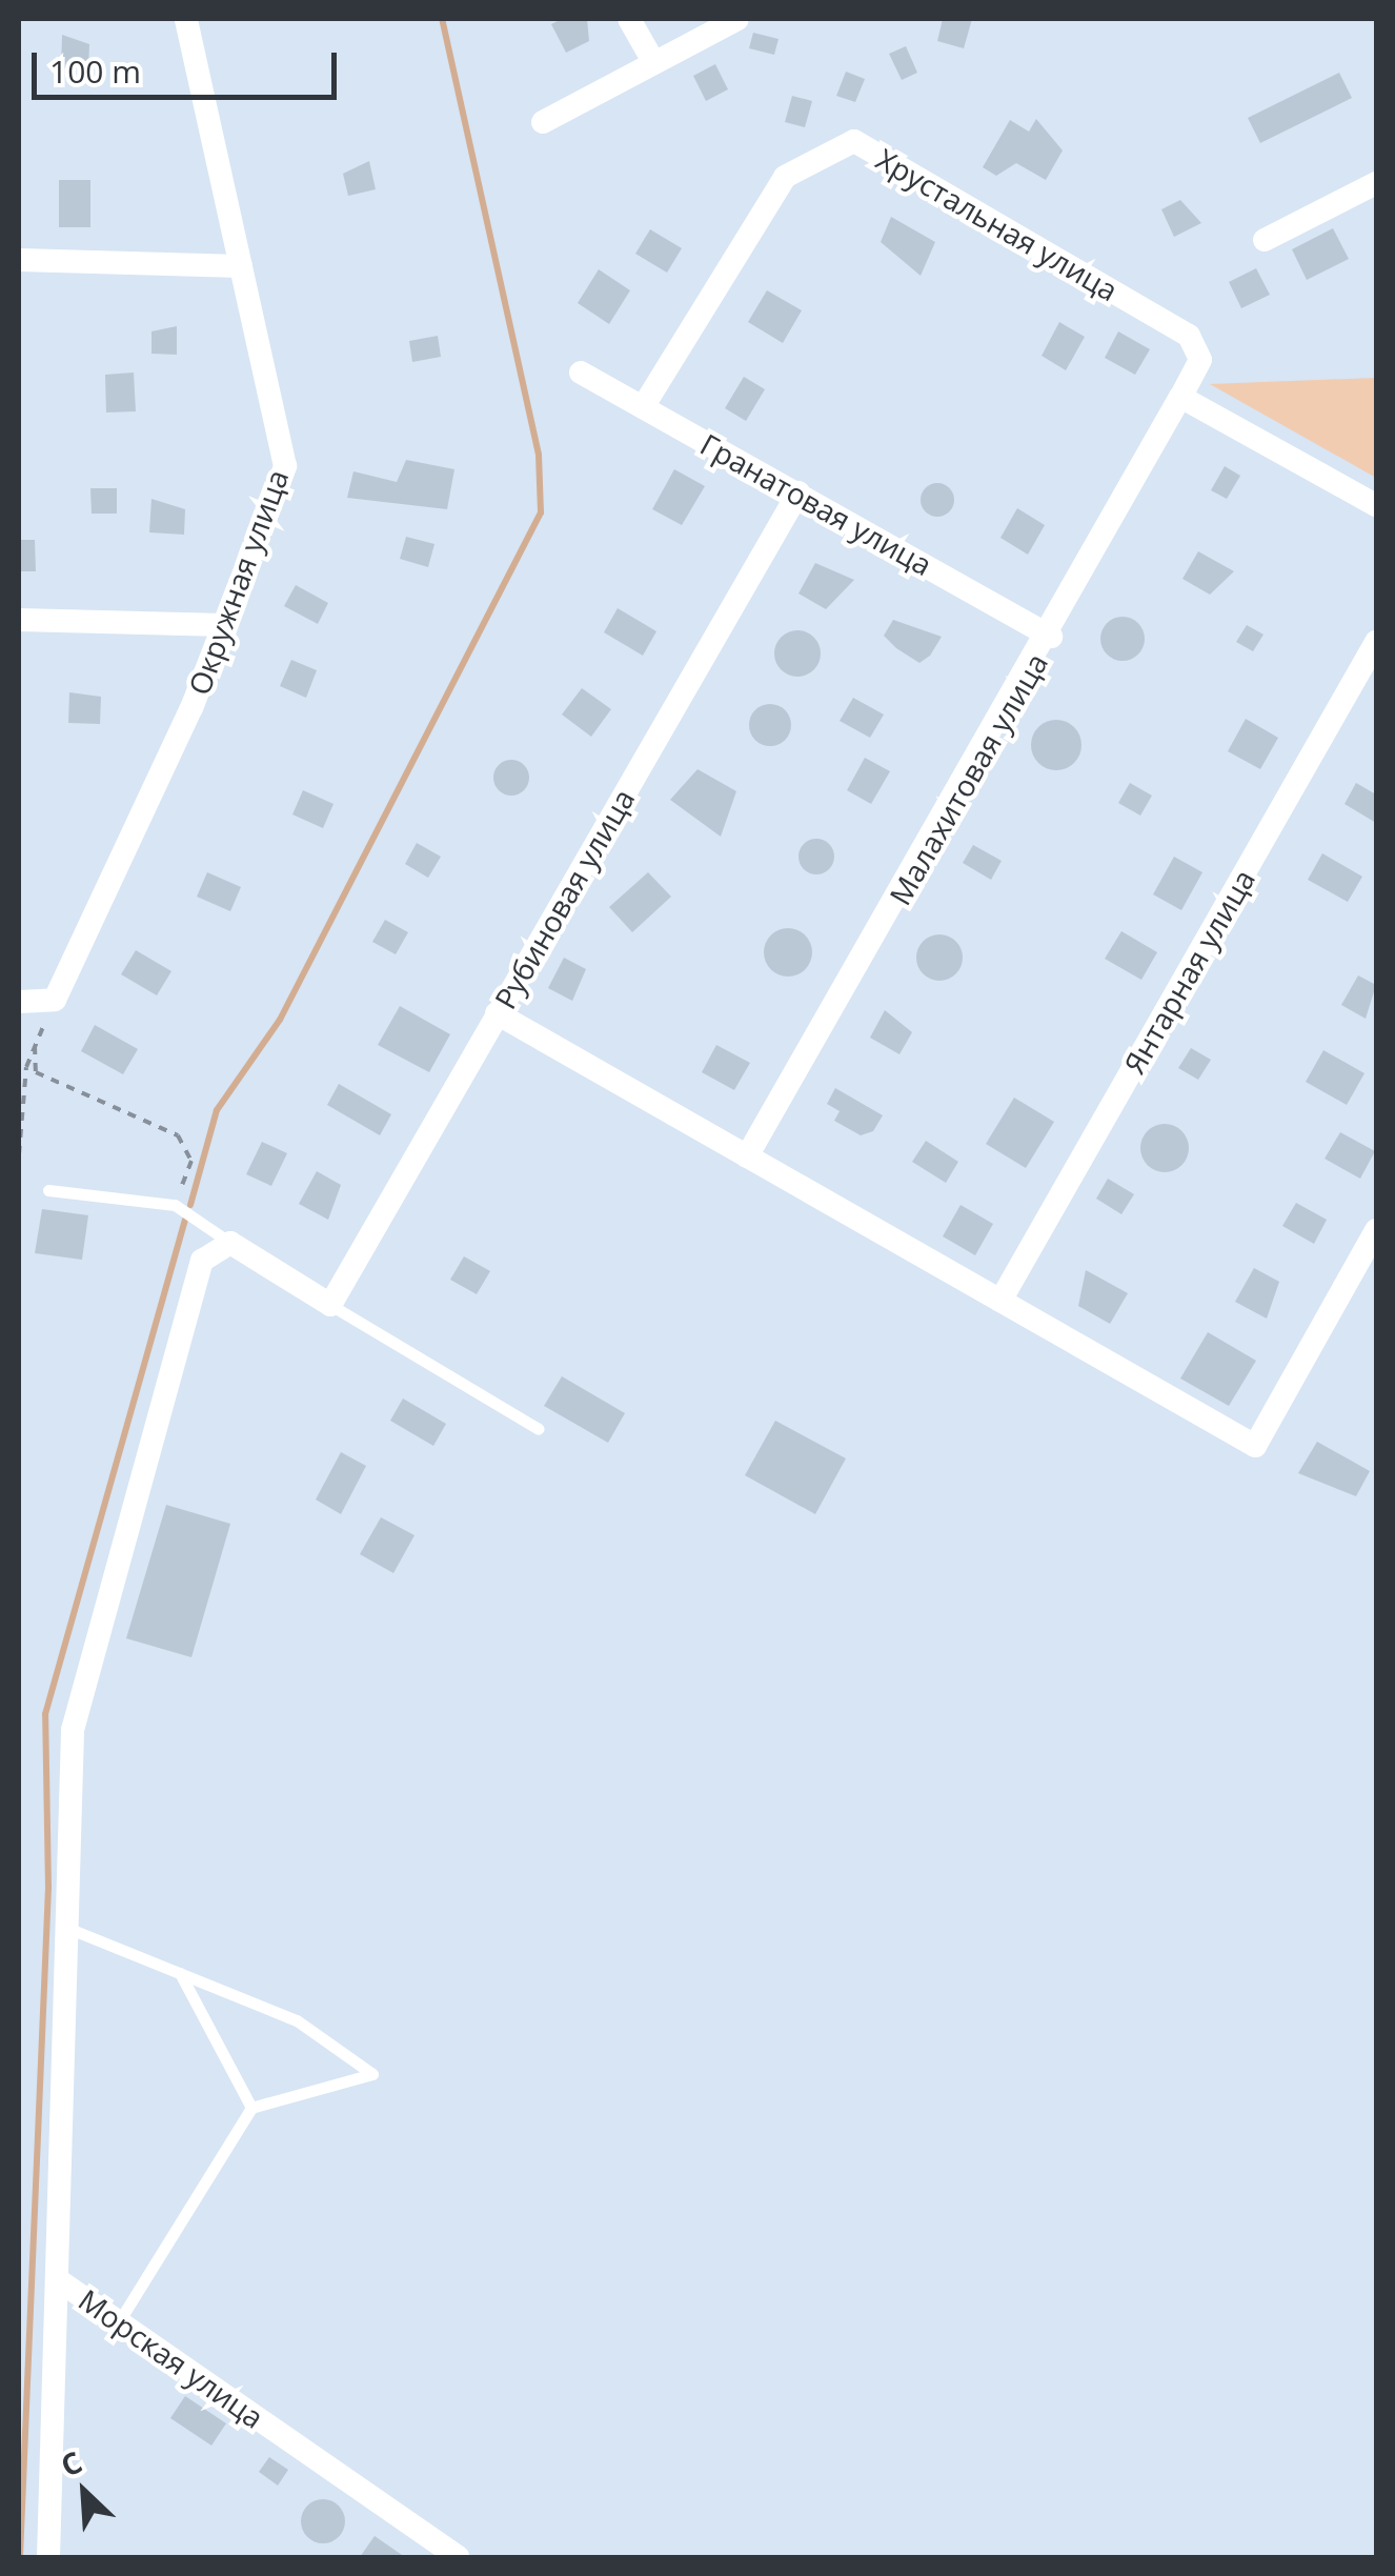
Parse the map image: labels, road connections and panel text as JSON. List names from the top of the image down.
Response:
{
  "streets": {
    "street": [
      "Хрустальная улица",
      "Гранатовая улица",
      "Окружная улица",
      "Малахитовая улица",
      "Рубиновая улица",
      "Янтарная улица",
      "Морская улица"
    ]
  },
  "crossings": [
    ["Хрустальная улица", "Гранатовая улица"],
    ["Хрустальная улица", "Малахитовая улица"],
    ["Гранатовая улица", "Малахитовая улица"],
    ["Гранатовая улица", "Рубиновая улица"]
  ],
  "scale_bar": "100 m",
  "north": "top left"
}
